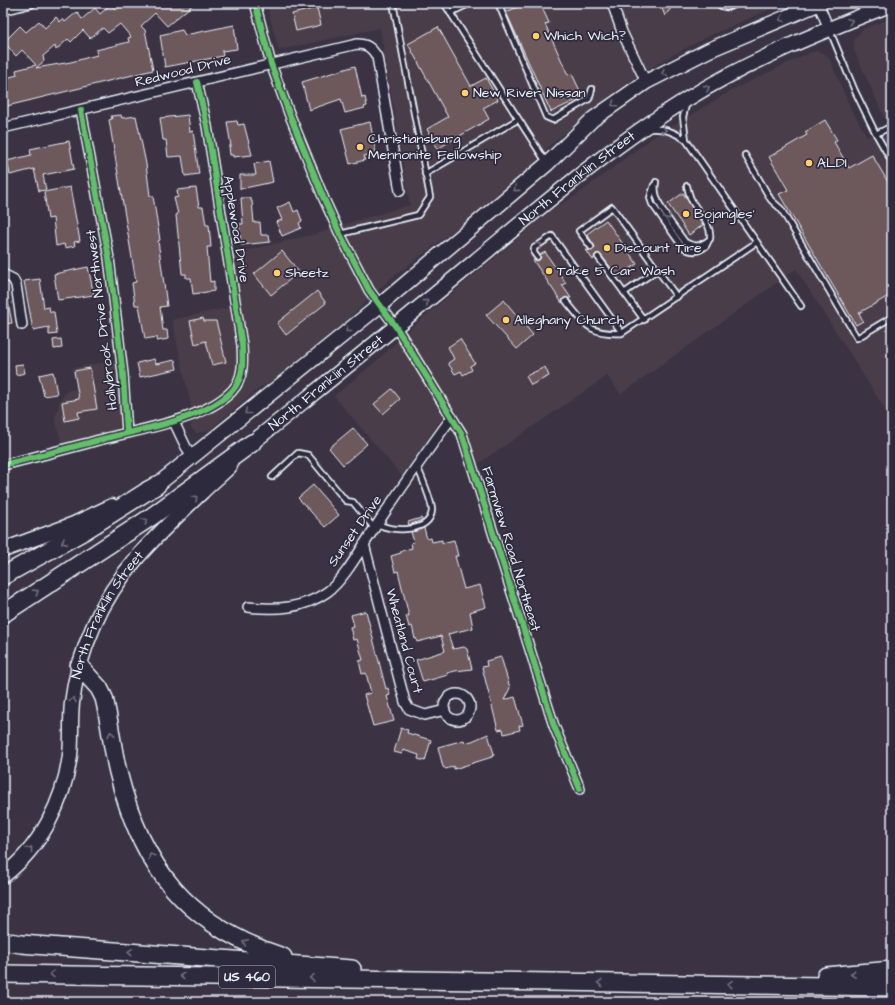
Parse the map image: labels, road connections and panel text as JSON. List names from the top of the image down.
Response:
{
  "streets": {
    "highway": ["US 460"],
    "main road": ["North Franklin Street"],
    "street": [
      "Redwood Drive",
      "Applewood Drive",
      "Hollybrook Drive Northwest",
      "Sunset Drive",
      "Farmview Road Northeast",
      "Wheatland Court"
    ]
  },
  "crossings": [
    ["Redwood Drive", "Applewood Drive"],
    ["Redwood Drive", "Hollybrook Drive Northwest"],
    ["Redwood Drive", "Farmview Road Northeast"],
    ["North Franklin Street", "Farmview Road Northeast"],
    ["Sunset Drive", "Farmview Road Northeast"],
    ["Sunset Drive", "Wheatland Court"]
  ],
  "places": [
    "Which Wich?",
    "New River Nissan",
    "Christiansburg Mennonite Fellowship",
    "ALDI",
    "Bojangles'",
    "Discount Tire",
    "Take 5 Car Wash",
    "Sheetz",
    "Alleghany Church"
  ]
}
